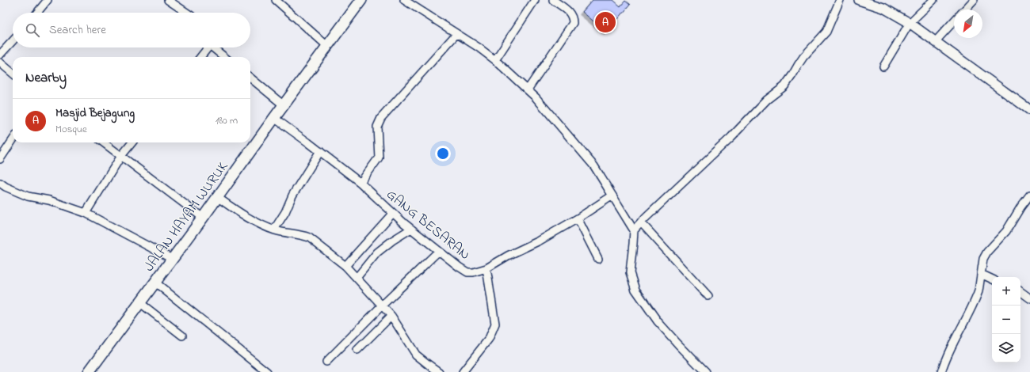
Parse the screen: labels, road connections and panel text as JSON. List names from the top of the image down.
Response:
{
  "streets": {
    "main road": ["JALAN HAYAM WURUK"],
    "street": ["GANG BESARAN"]
  },
  "crossings": [
    ["JALAN HAYAM WURUK", "GANG BESARAN"]
  ],
  "north": "bottom left",
  "page": {
    "pins": "A",
    "search": "Search here",
    "heading": "Nearby",
    "list": [
      {
        "mark": "A",
        "name": "Masjid Bejagung",
        "note": "Mosque",
        "value": "180 m"
      }
    ],
    "map_buttons": ["+", "−"]
  }
}
